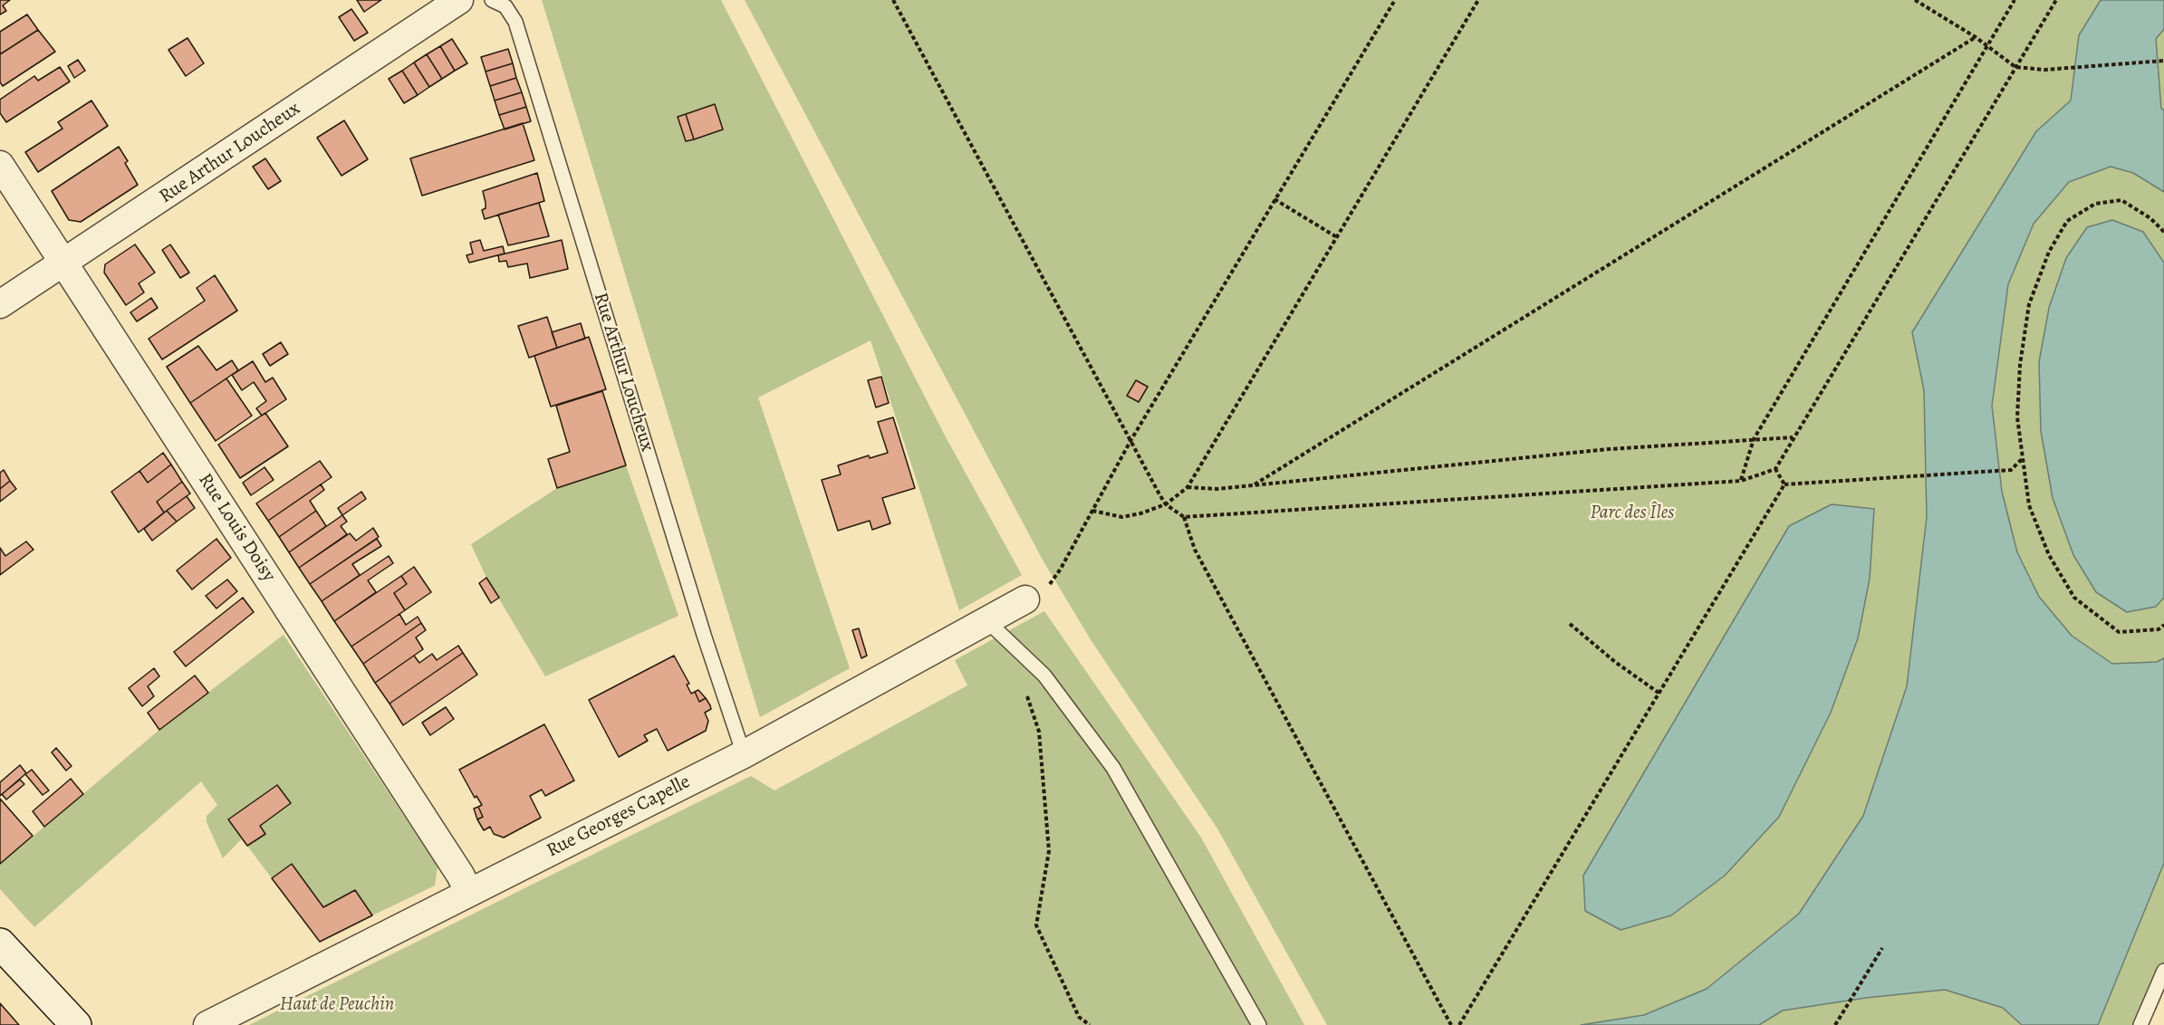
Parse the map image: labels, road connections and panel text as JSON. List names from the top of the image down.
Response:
{
  "streets": {
    "street": ["Rue Arthur Loucheux", "Rue Louis Doisy", "Rue Georges Capelle"]
  },
  "crossings": [
    ["Rue Arthur Loucheux", "Rue Louis Doisy"],
    ["Rue Arthur Loucheux", "Rue Georges Capelle"],
    ["Rue Louis Doisy", "Rue Georges Capelle"]
  ],
  "parks": ["Parc des Îles", "Haut de Peuchin"]
}
